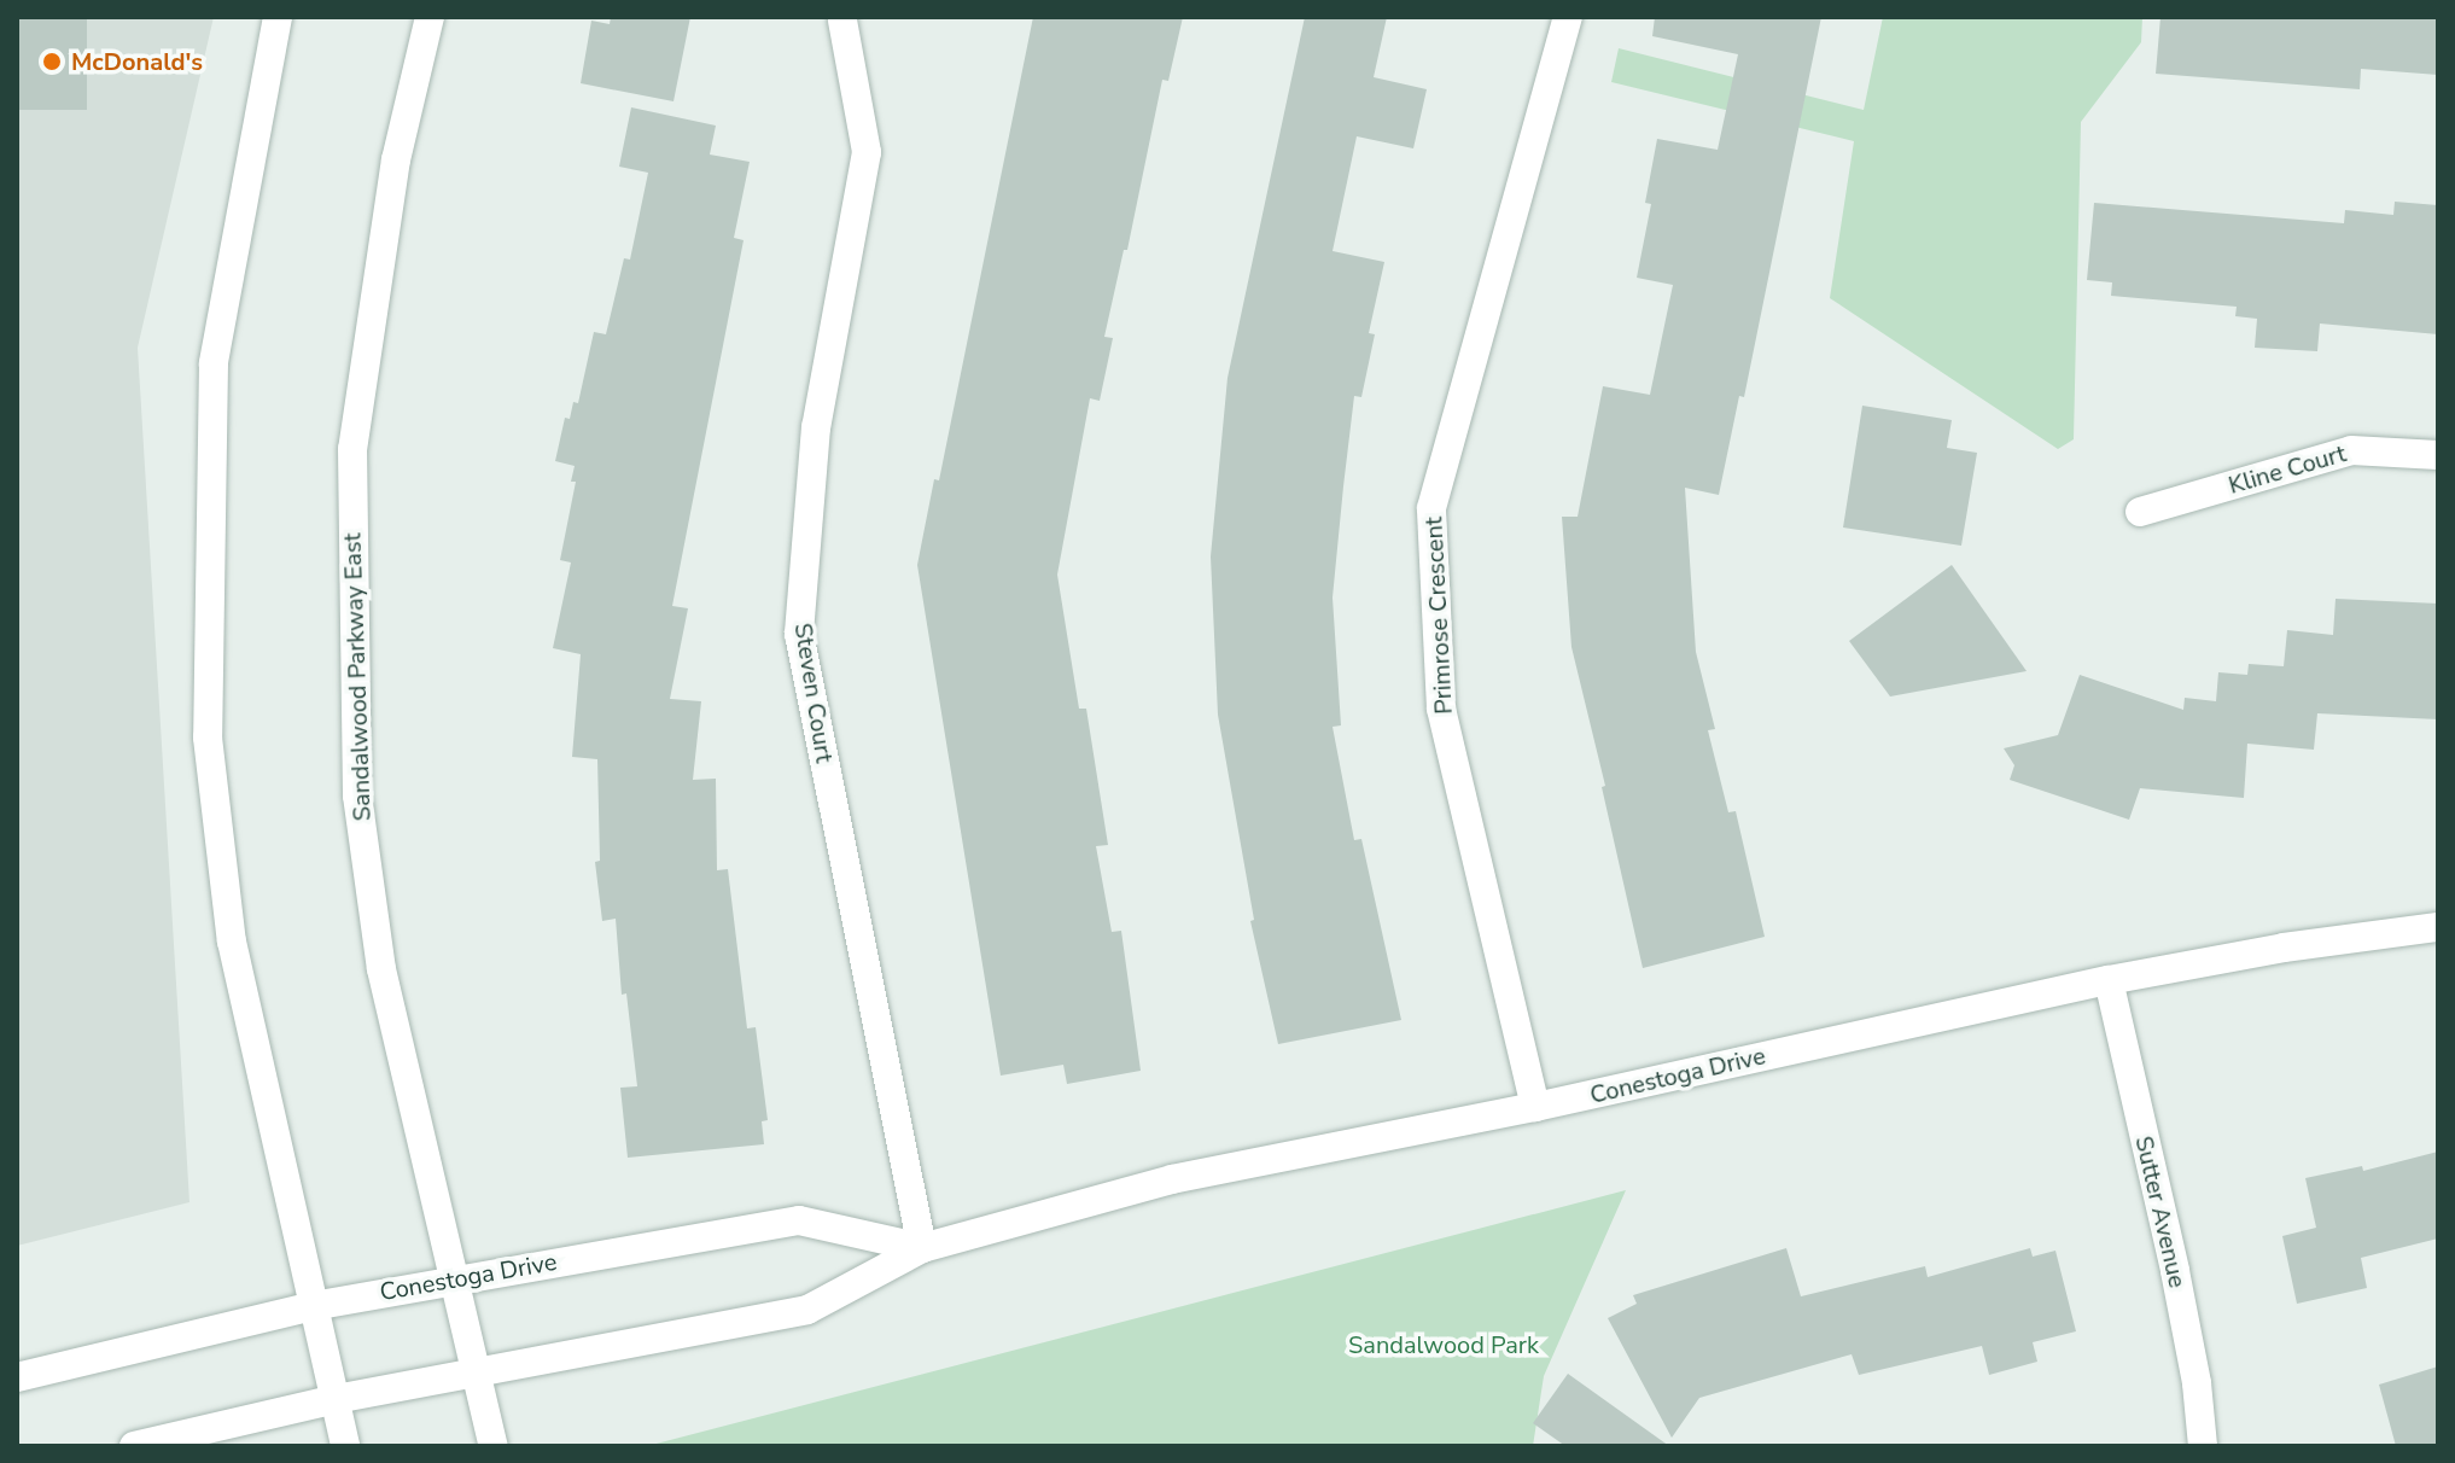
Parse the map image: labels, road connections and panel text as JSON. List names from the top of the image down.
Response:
{
  "streets": {
    "street": [
      "Kline Court",
      "Primrose Crescent",
      "Sandalwood Parkway East",
      "Steven Court",
      "Conestoga Drive",
      "Sutter Avenue"
    ]
  },
  "crossings": [
    ["Primrose Crescent", "Conestoga Drive"],
    ["Sandalwood Parkway East", "Conestoga Drive"],
    ["Steven Court", "Conestoga Drive"],
    ["Conestoga Drive", "Sutter Avenue"]
  ],
  "parks": ["Sandalwood Park"],
  "places": ["McDonald's"]
}
